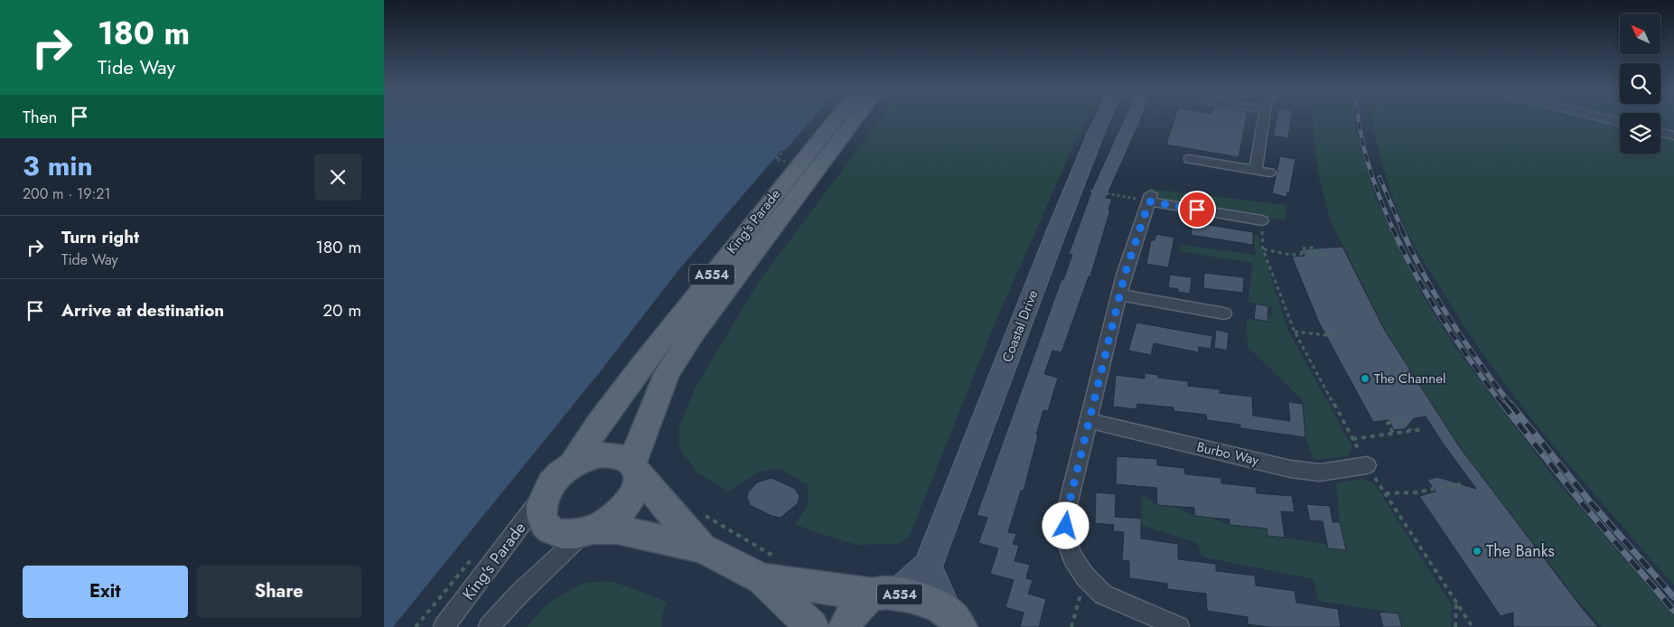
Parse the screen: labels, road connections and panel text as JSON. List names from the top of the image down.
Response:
{
  "streets": {
    "main road": ["King's Parade", "A554"],
    "street": ["Coastal Drive", "Burbo Way"]
  },
  "crossings": [
    ["King's Parade", "A554"],
    ["A554", "Coastal Drive"]
  ],
  "places": ["The Channel", "The Banks"],
  "north": "top left",
  "page": {
    "turn": ["180 m", "Tide Way"],
    "then": "Then",
    "heading": ["3 min", "200 m · 19:21"],
    "list": [
      {
        "name": "Turn right",
        "note": "Tide Way",
        "value": "180 m"
      },
      {
        "name": "Arrive at destination",
        "value": "20 m"
      }
    ],
    "buttons": ["Exit", "Share"]
  }
}
